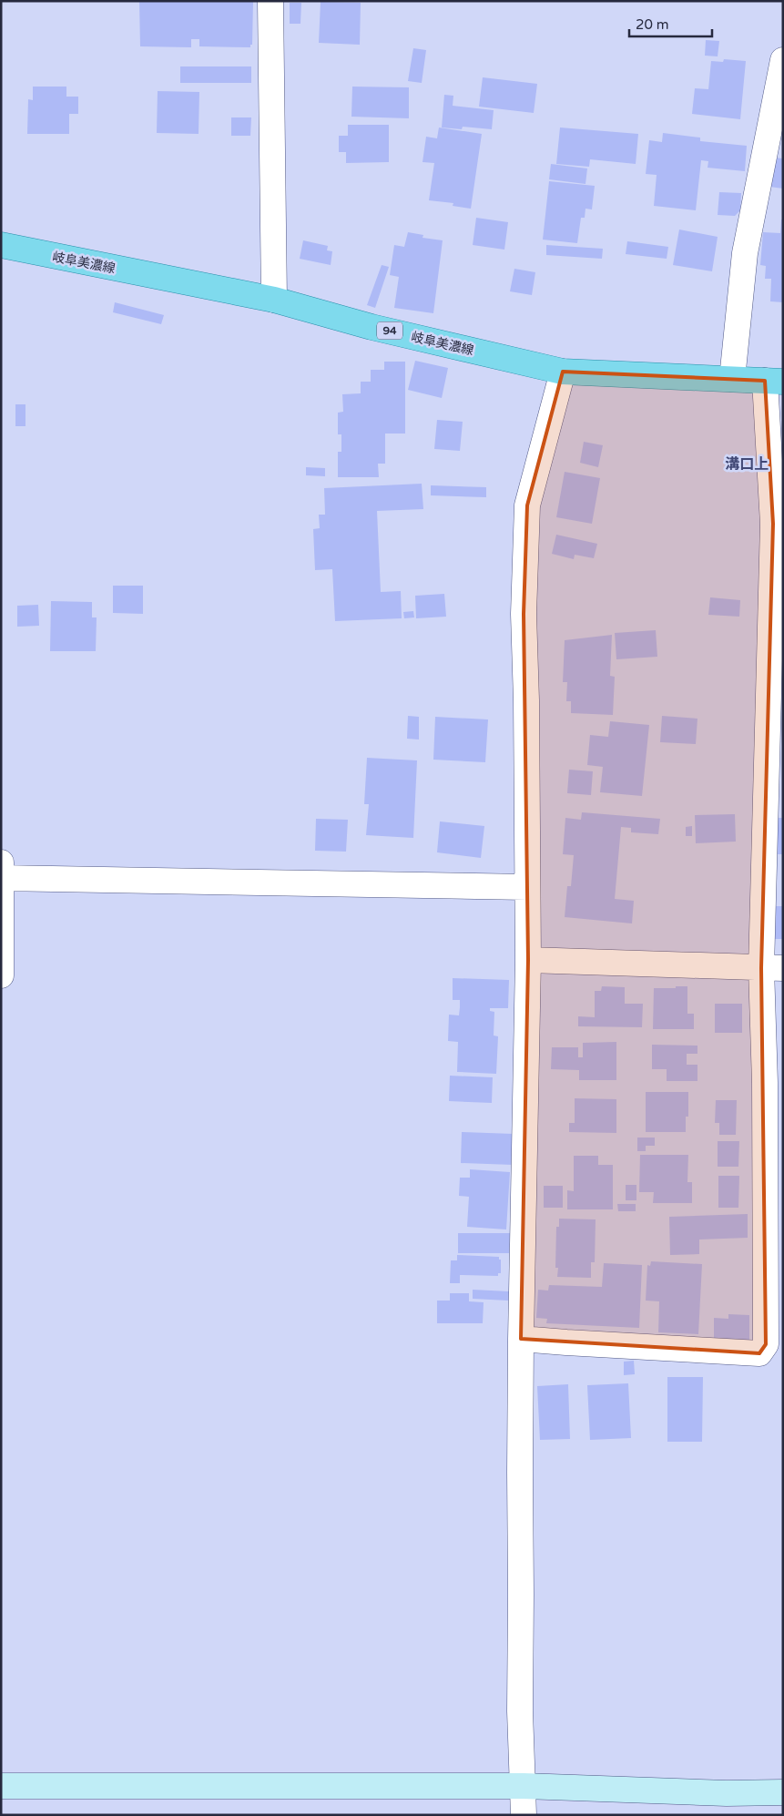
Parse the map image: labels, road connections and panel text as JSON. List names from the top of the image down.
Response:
{
  "streets": {
    "main road": ["岐阜美濃線", "94"]
  },
  "districts": ["溝口上"],
  "scale_bar": "20 m"
}
